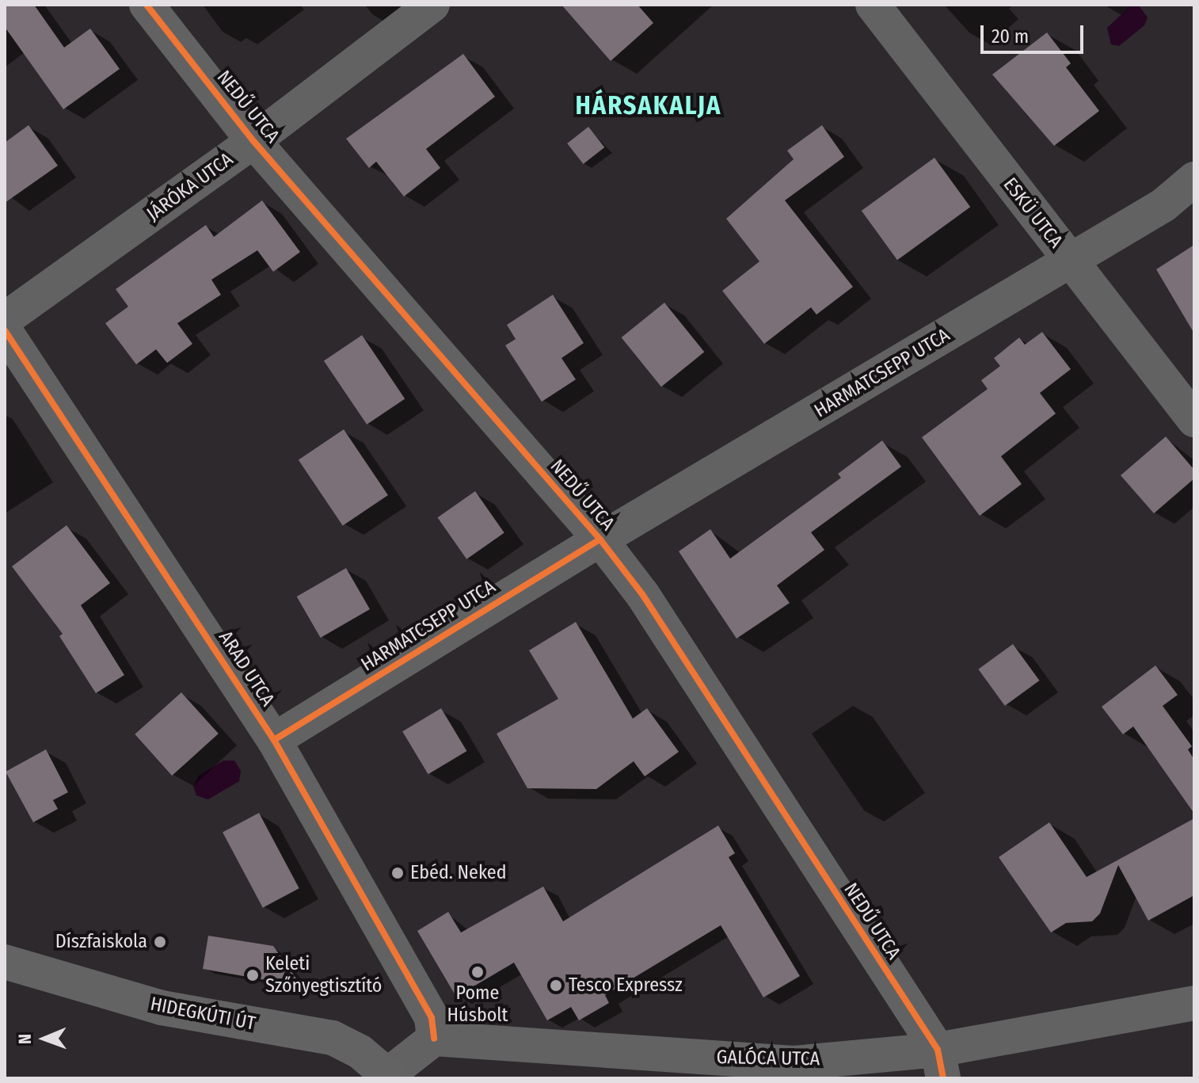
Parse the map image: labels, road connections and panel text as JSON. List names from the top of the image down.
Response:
{
  "streets": {
    "main road": ["HIDEGKÚTI ÚT"],
    "street": [
      "NEDŰ UTCA",
      "JÁRÓKA UTCA",
      "ESKÜ UTCA",
      "HARMATCSEPP UTCA",
      "ARAD UTCA",
      "GALÓCA UTCA"
    ]
  },
  "crossings": [
    ["NEDŰ UTCA", "JÁRÓKA UTCA"],
    ["NEDŰ UTCA", "HARMATCSEPP UTCA"],
    ["NEDŰ UTCA", "GALÓCA UTCA"],
    ["ESKÜ UTCA", "HARMATCSEPP UTCA"],
    ["HARMATCSEPP UTCA", "ARAD UTCA"],
    ["ARAD UTCA", "GALÓCA UTCA"]
  ],
  "districts": ["HÁRSAKALJA"],
  "places": [
    "Ebéd. Neked",
    "Díszfaiskola",
    "Pome Húsbolt",
    "Keleti Szőnyegtisztító",
    "Tesco Expressz"
  ],
  "scale_bar": "20 m",
  "north": "left"
}
